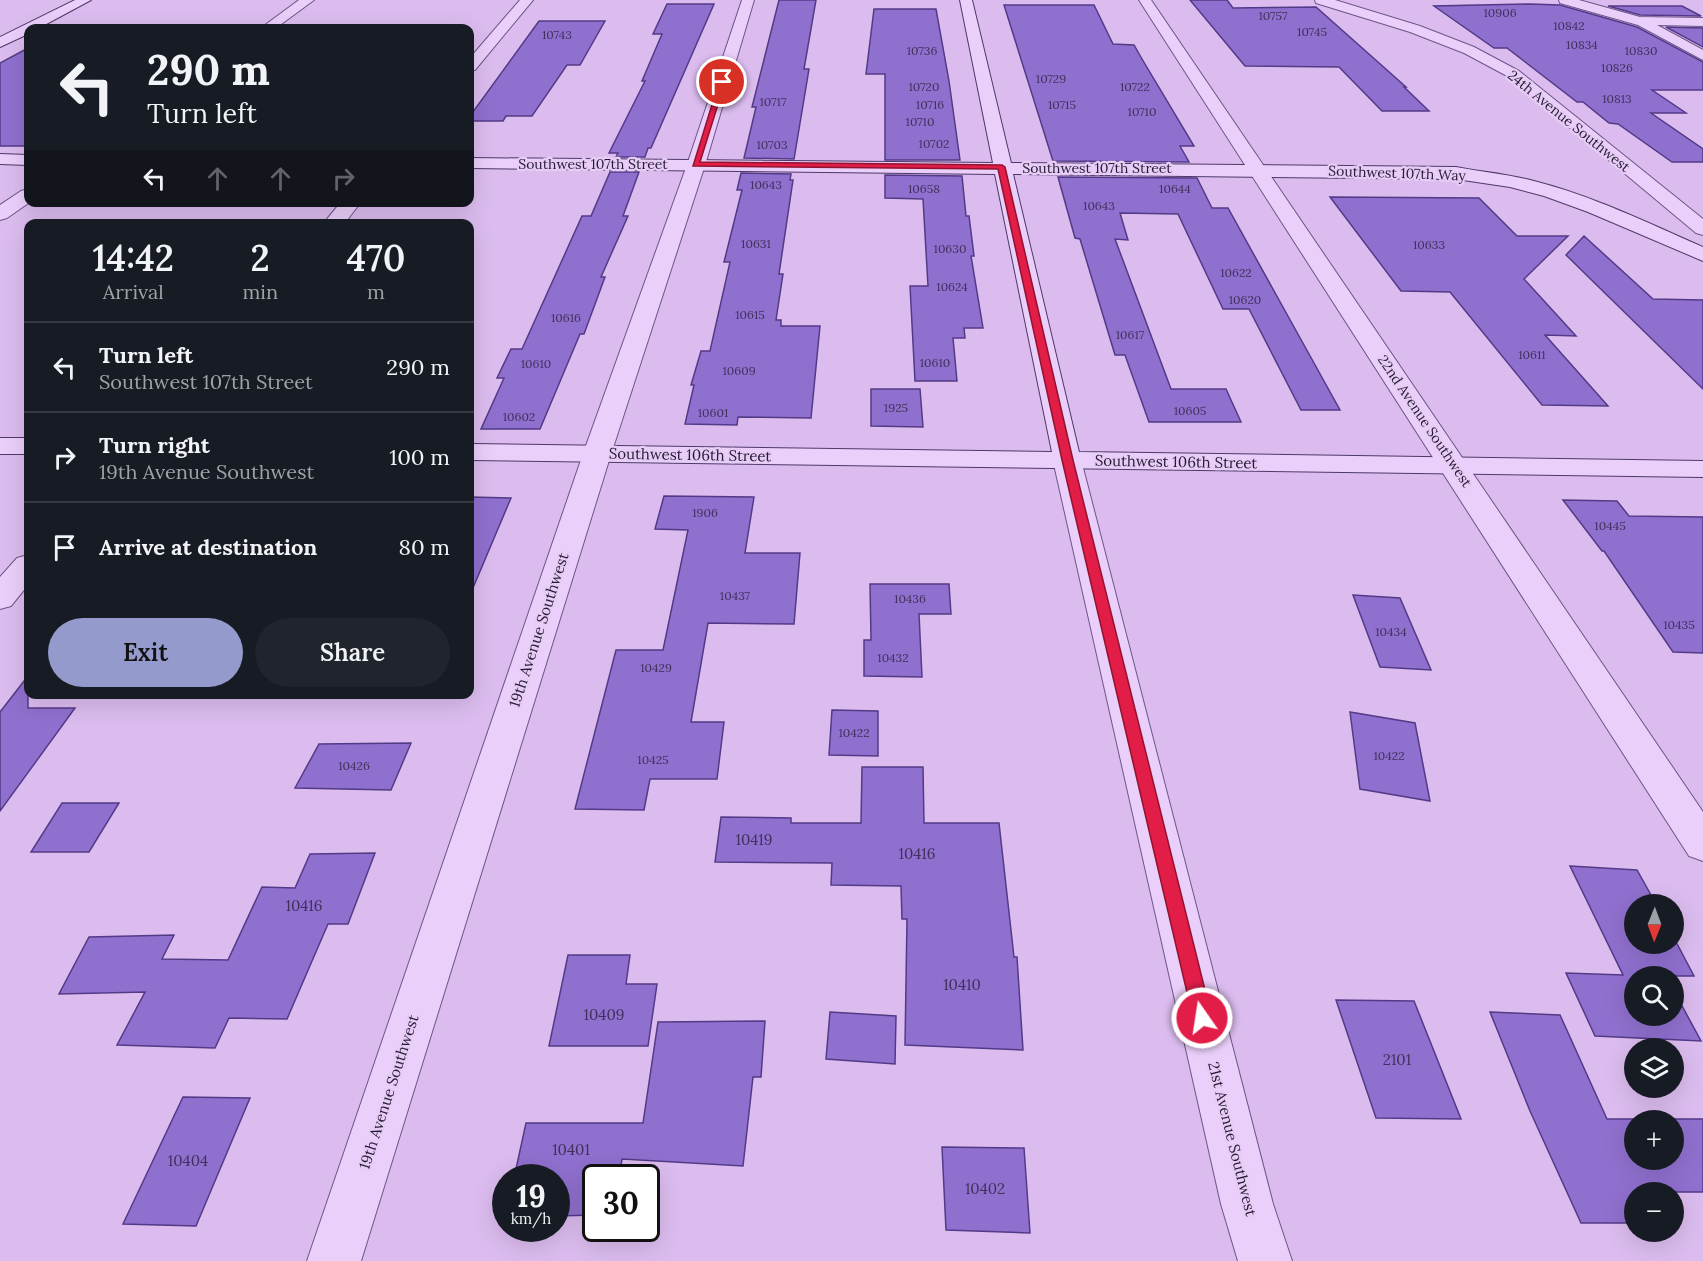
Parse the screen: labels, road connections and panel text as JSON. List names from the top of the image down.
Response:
{
  "streets": {
    "street": [
      "24th Avenue Southwest",
      "Southwest 107th Street",
      "Southwest 107th Way",
      "22nd Avenue Southwest",
      "Southwest 106th Street",
      "19th Avenue Southwest",
      "21st Avenue Southwest"
    ]
  },
  "crossings": [
    ["Southwest 107th Street", "Southwest 107th Way"],
    ["Southwest 107th Street", "22nd Avenue Southwest"],
    ["Southwest 107th Street", "19th Avenue Southwest"],
    ["Southwest 107th Street", "21st Avenue Southwest"],
    ["Southwest 107th Way", "22nd Avenue Southwest"],
    ["22nd Avenue Southwest", "Southwest 106th Street"],
    ["Southwest 106th Street", "19th Avenue Southwest"],
    ["Southwest 106th Street", "21st Avenue Southwest"]
  ],
  "house_numbers": [
    "10906",
    "10757",
    "10842",
    "10745",
    "10743",
    "10834",
    "10736",
    "10830",
    "10826",
    "10729",
    "10720",
    "10722",
    "10813",
    "10717",
    "10716",
    "10715",
    "10710",
    "10710",
    "10702",
    "10703",
    "10643",
    "10658",
    "10644",
    "10643",
    "10631",
    "10633",
    "10630",
    "10622",
    "10624",
    "10620",
    "10615",
    "10616",
    "10617",
    "10611",
    "10610",
    "10610",
    "10609",
    "1925",
    "10605",
    "10601",
    "10602",
    "1906",
    "10445",
    "10437",
    "10436",
    "10435",
    "10434",
    "10432",
    "10429",
    "10422",
    "10422",
    "10425",
    "10426",
    "10419",
    "10416",
    "10416",
    "10410",
    "10409",
    "2101",
    "10401",
    "10404",
    "10402"
  ],
  "north": "bottom",
  "page": {
    "turn": ["290 m", "Turn left"],
    "eta": [
      "14:42",
      "Arrival",
      "2",
      "min",
      "470",
      "m"
    ],
    "list": [
      {
        "name": "Turn left",
        "note": "Southwest 107th Street",
        "value": "290 m"
      },
      {
        "name": "Turn right",
        "note": "19th Avenue Southwest",
        "value": "100 m"
      },
      {
        "name": "Arrive at destination",
        "value": "80 m"
      }
    ],
    "buttons": ["Exit", "Share"],
    "map_buttons": ["+", "−"],
    "speed": "19 km/h",
    "limit": "30"
  }
}
